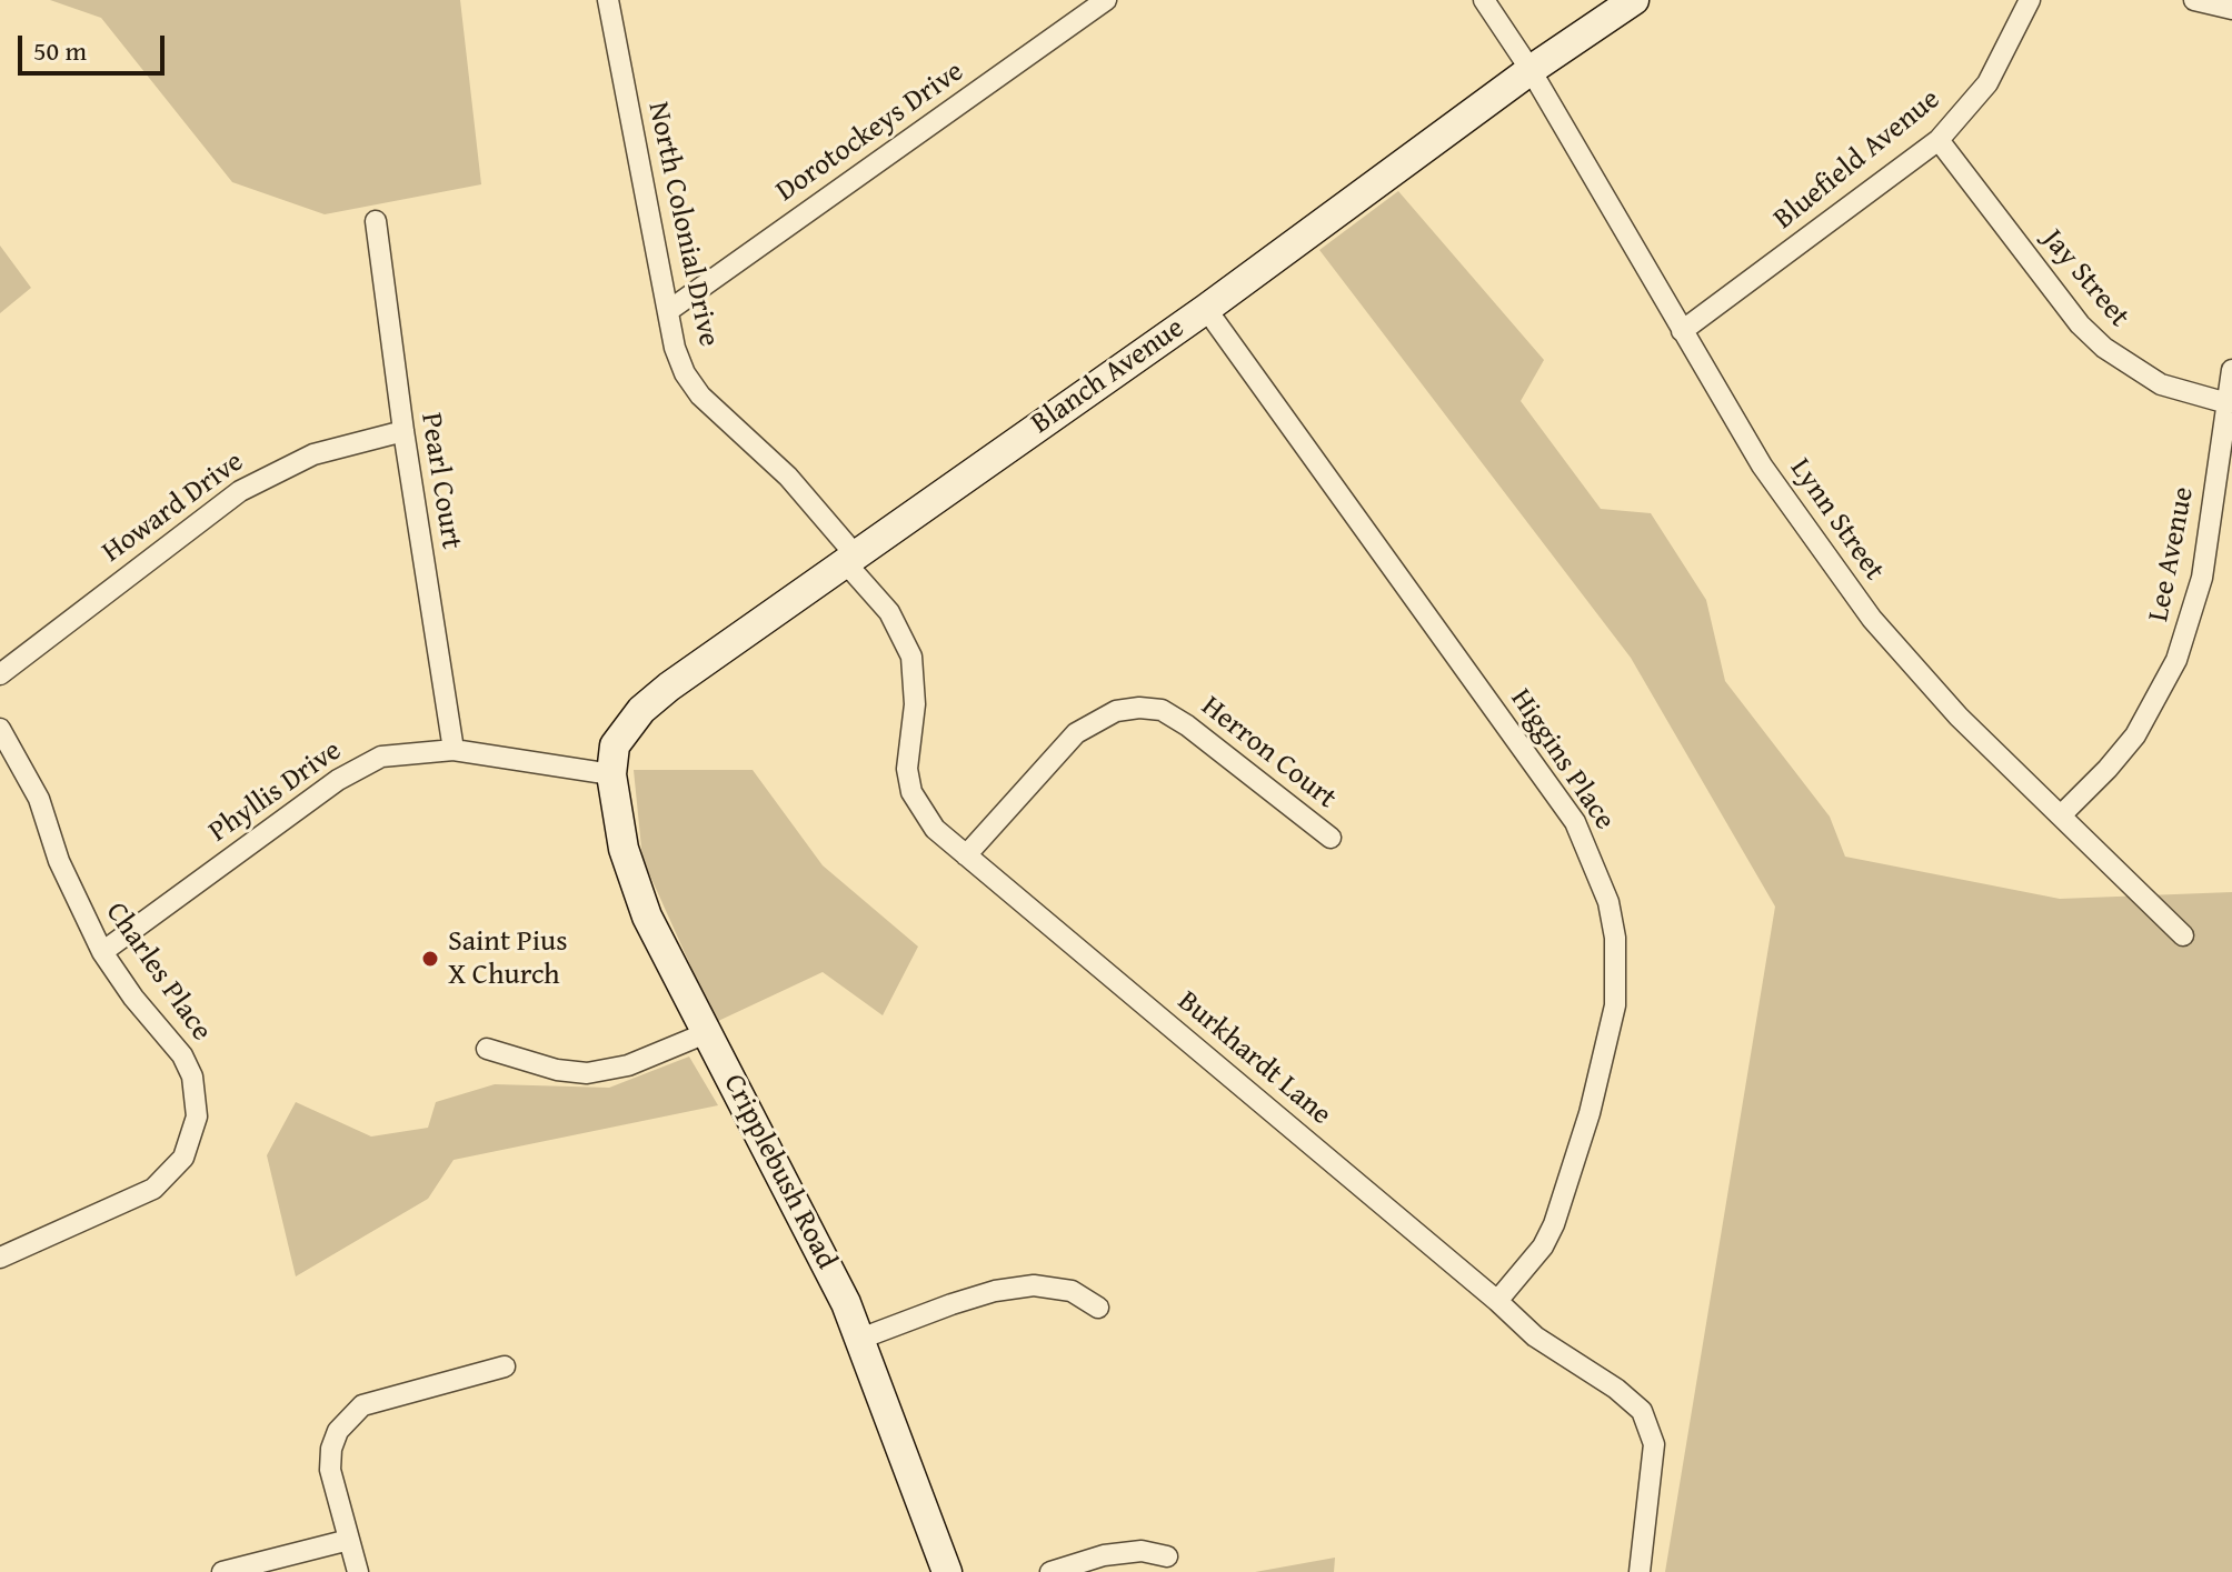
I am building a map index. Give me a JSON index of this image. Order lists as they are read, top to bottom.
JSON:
{
  "streets": {
    "main road": ["Blanch Avenue", "Cripplebush Road"],
    "street": [
      "Dorotockeys Drive",
      "Bluefield Avenue",
      "North Colonial Drive",
      "Jay Street",
      "Pearl Court",
      "Howard Drive",
      "Lynn Street",
      "Lee Avenue",
      "Herron Court",
      "Higgins Place",
      "Phyllis Drive",
      "Charles Place",
      "Burkhardt Lane"
    ]
  },
  "crossings": [
    ["Dorotockeys Drive", "North Colonial Drive"],
    ["Bluefield Avenue", "Jay Street"],
    ["Bluefield Avenue", "Lynn Street"],
    ["North Colonial Drive", "Blanch Avenue"],
    ["North Colonial Drive", "Burkhardt Lane"],
    ["Jay Street", "Lee Avenue"],
    ["Blanch Avenue", "Lynn Street"],
    ["Blanch Avenue", "Higgins Place"],
    ["Blanch Avenue", "Phyllis Drive"],
    ["Blanch Avenue", "Burkhardt Lane"],
    ["Blanch Avenue", "Cripplebush Road"],
    ["Pearl Court", "Howard Drive"],
    ["Pearl Court", "Phyllis Drive"],
    ["Lynn Street", "Lee Avenue"],
    ["Herron Court", "Burkhardt Lane"],
    ["Higgins Place", "Burkhardt Lane"],
    ["Phyllis Drive", "Charles Place"],
    ["Phyllis Drive", "Cripplebush Road"]
  ],
  "places": ["Saint Pius X Church"],
  "scale_bar": "50 m"
}
